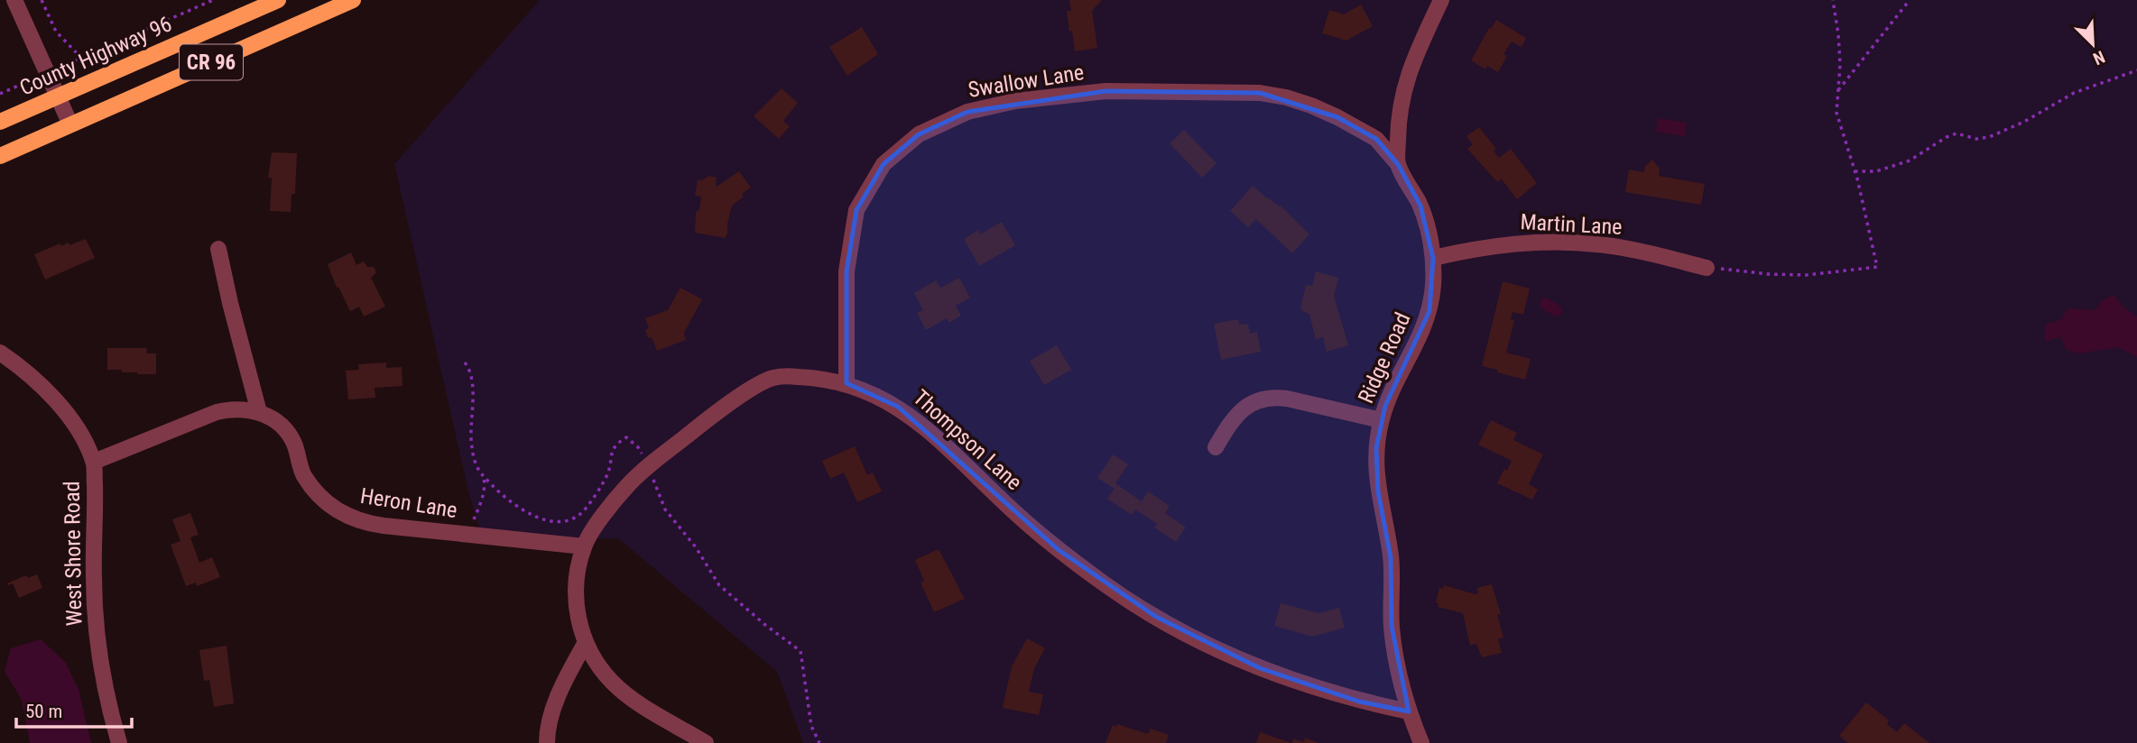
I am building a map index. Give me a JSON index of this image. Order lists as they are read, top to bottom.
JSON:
{
  "streets": {
    "main road": ["County Highway 96", "CR 96"],
    "street": [
      "Swallow Lane",
      "Martin Lane",
      "Ridge Road",
      "Thompson Lane",
      "Heron Lane",
      "West Shore Road"
    ]
  },
  "crossings": [
    ["Swallow Lane", "Ridge Road"],
    ["Swallow Lane", "Thompson Lane"],
    ["Martin Lane", "Ridge Road"],
    ["Ridge Road", "Thompson Lane"],
    ["Thompson Lane", "Heron Lane"],
    ["Heron Lane", "West Shore Road"]
  ],
  "scale_bar": "50 m",
  "north": "bottom right"
}
